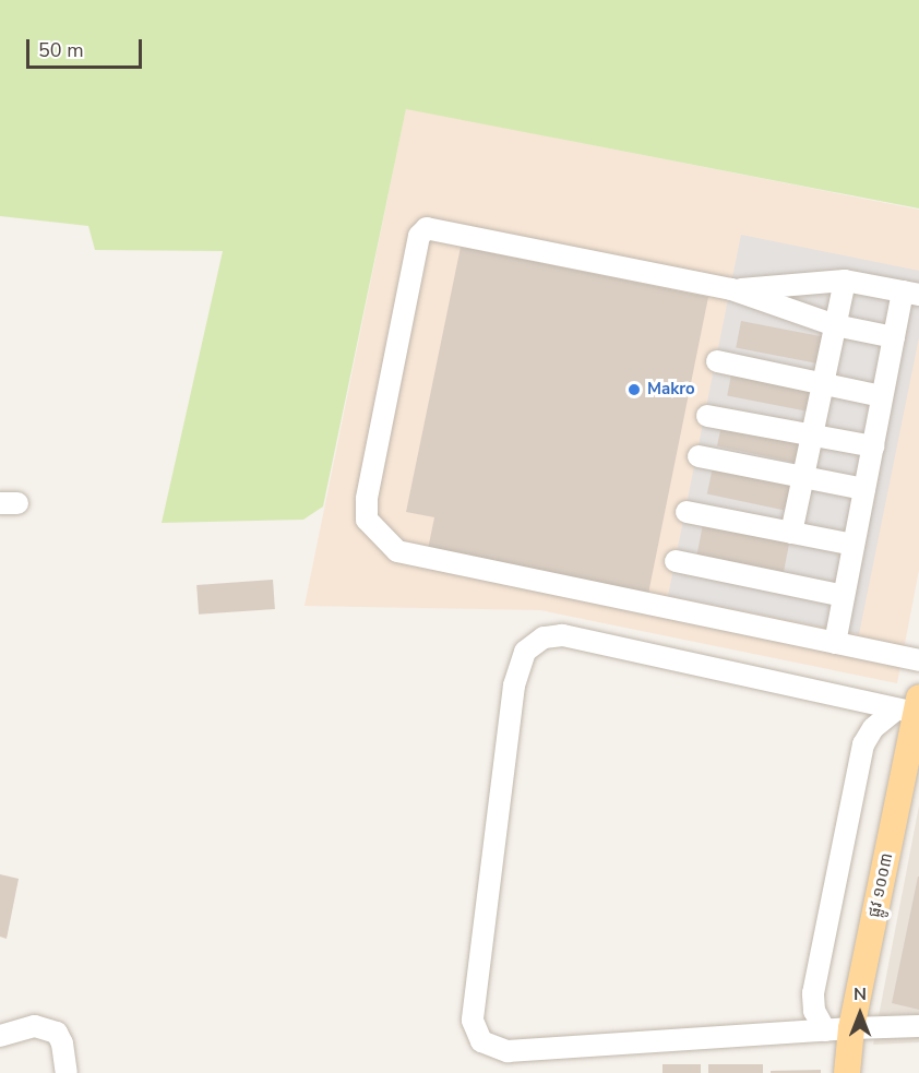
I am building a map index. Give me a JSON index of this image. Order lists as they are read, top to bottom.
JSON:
{
  "streets": {
    "main road": ["ផ្លូវ ១០០៣"]
  },
  "places": ["Makro"],
  "scale_bar": "50 m",
  "north": "top"
}
